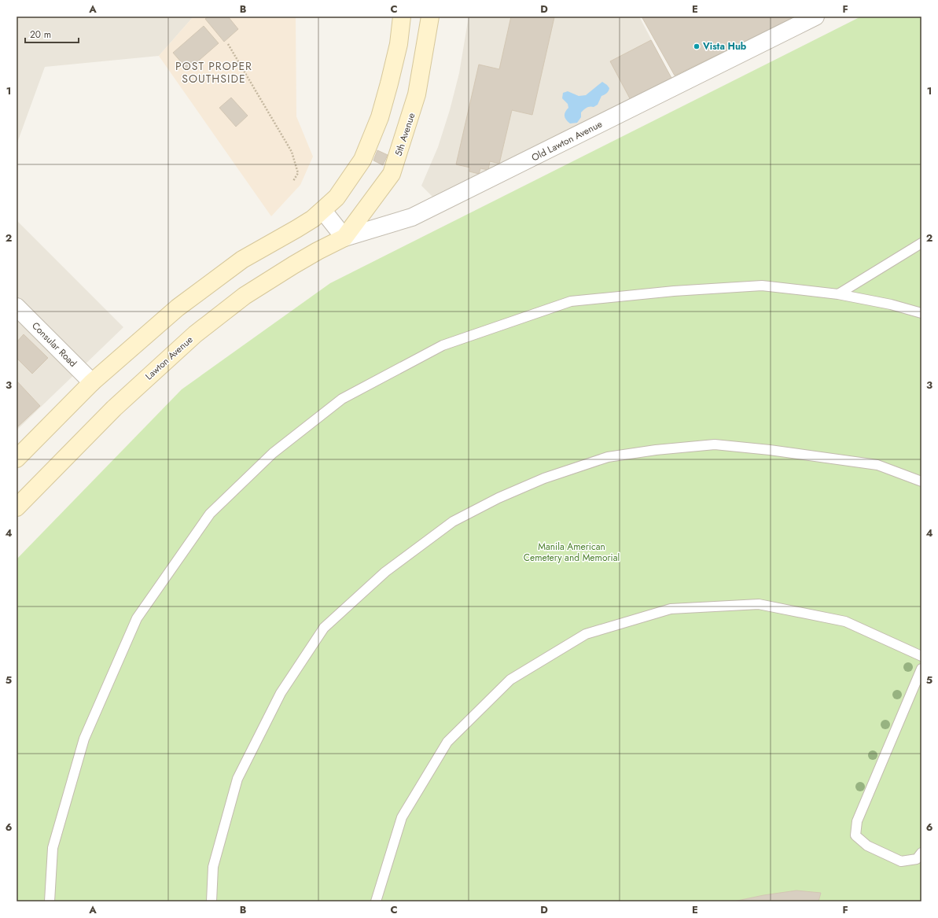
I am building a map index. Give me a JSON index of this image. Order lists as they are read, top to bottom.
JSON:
{
  "streets": {
    "main road": ["5th Avenue", "Lawton Avenue"],
    "street": ["Old Lawton Avenue", "Consular Road"]
  },
  "crossings": [
    ["5th Avenue", "Old Lawton Avenue"],
    ["5th Avenue", "Lawton Avenue"],
    ["Old Lawton Avenue", "Lawton Avenue"]
  ],
  "districts": ["POST PROPER SOUTHSIDE"],
  "parks": ["Manila American Cemetery and Memorial"],
  "places": ["Vista Hub"],
  "scale_bar": "20 m",
  "grid": {
    "columns": [
      "A",
      "B",
      "C",
      "D",
      "E",
      "F"
    ],
    "rows": [
      "1",
      "2",
      "3",
      "4",
      "5",
      "6"
    ]
  }
}
